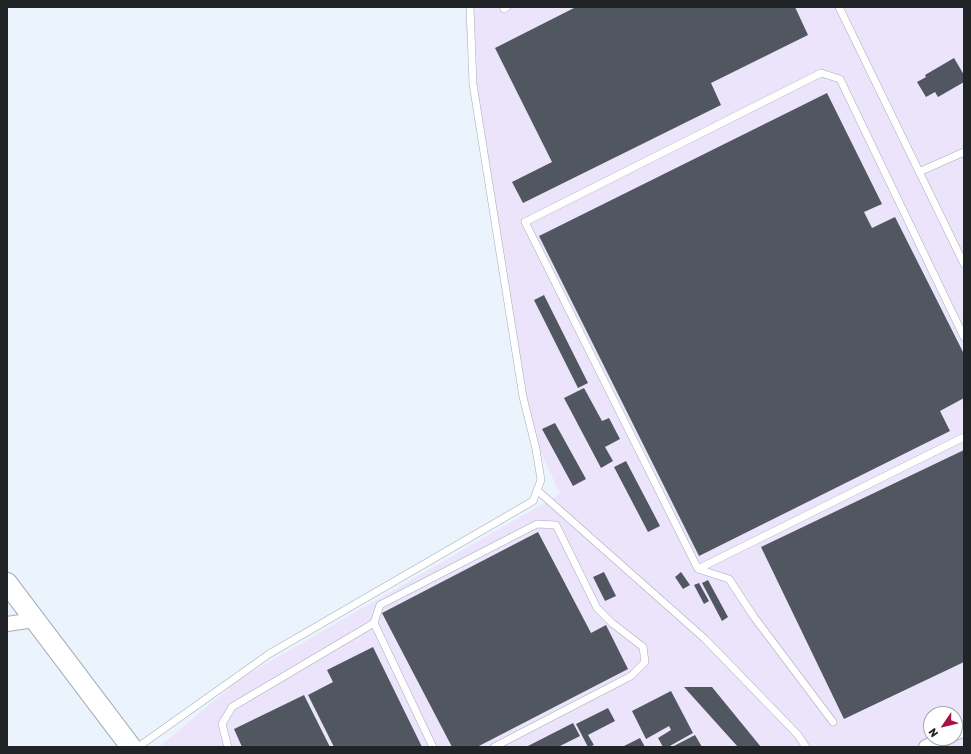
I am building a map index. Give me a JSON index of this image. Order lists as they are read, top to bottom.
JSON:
{
  "north": "bottom left"
}
